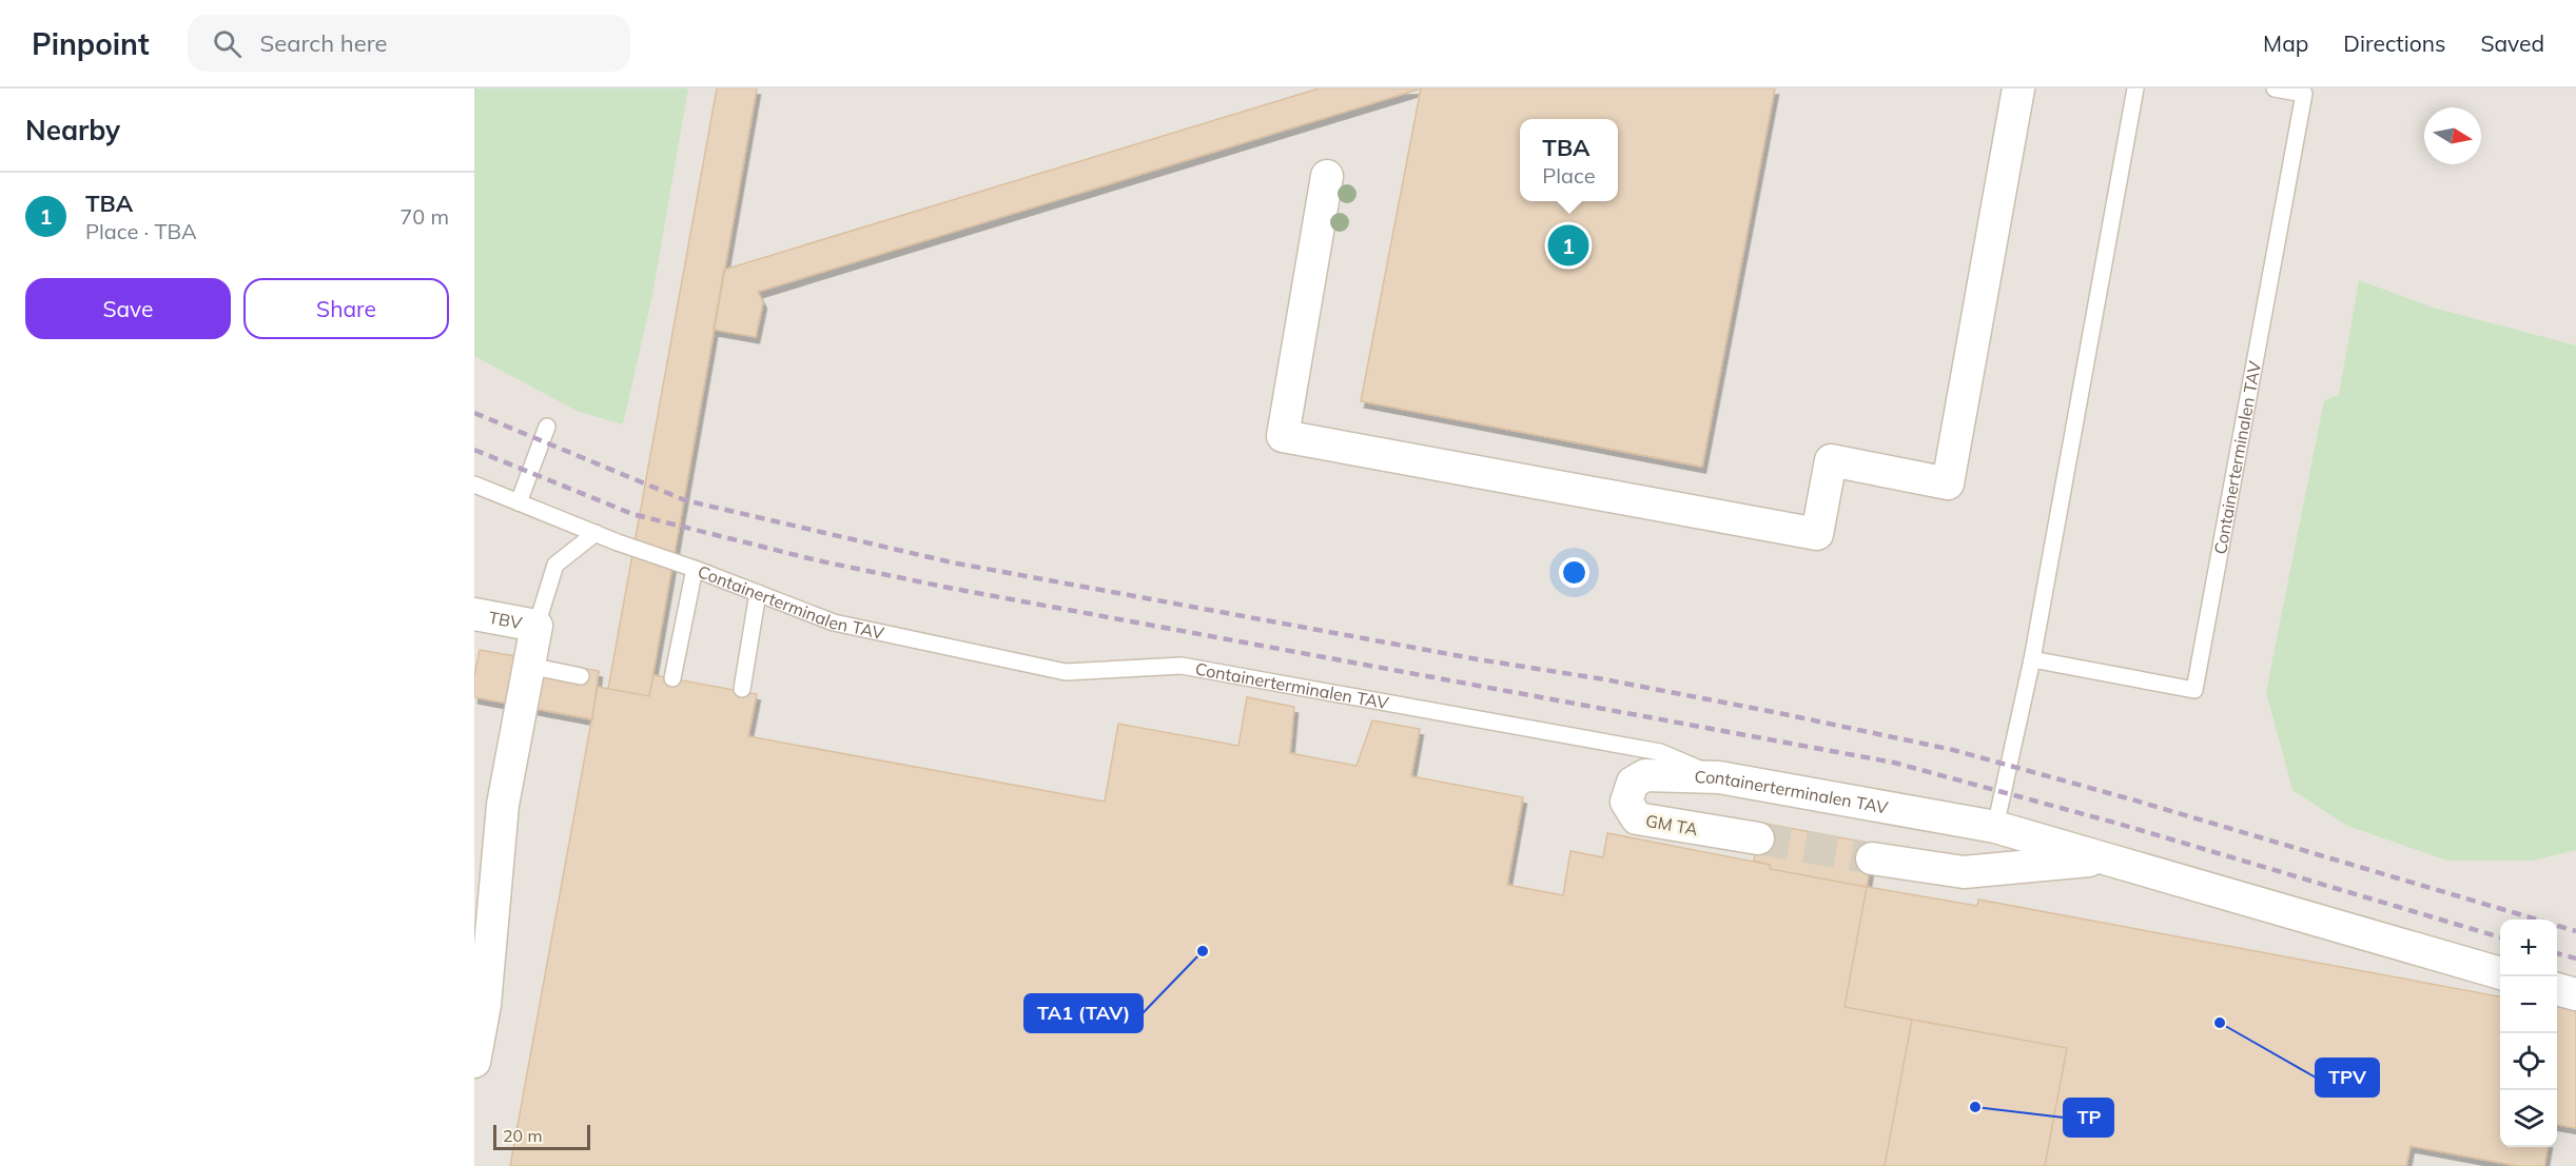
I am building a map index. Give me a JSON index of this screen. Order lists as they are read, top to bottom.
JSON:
{
  "streets": {
    "street": ["Containerterminalen TAV", "TBV", "GM TA"]
  },
  "crossings": [
    ["Containerterminalen TAV", "GM TA"]
  ],
  "places": ["TA1 (TAV)", "TPV", "TP"],
  "scale_bar": "20 m",
  "north": "right",
  "page": {
    "header": "Pinpoint",
    "search": "Search here",
    "nav": ["Map", "Directions", "Saved"],
    "heading": "Nearby",
    "popup": ["TBA", "Place"],
    "list": [
      {
        "mark": "1",
        "name": "TBA",
        "note": "Place · TBA",
        "value": "70 m"
      }
    ],
    "pins": "1",
    "buttons": ["Save", "Share"],
    "map_buttons": ["+", "−"],
    "scale": "20 m"
  }
}
